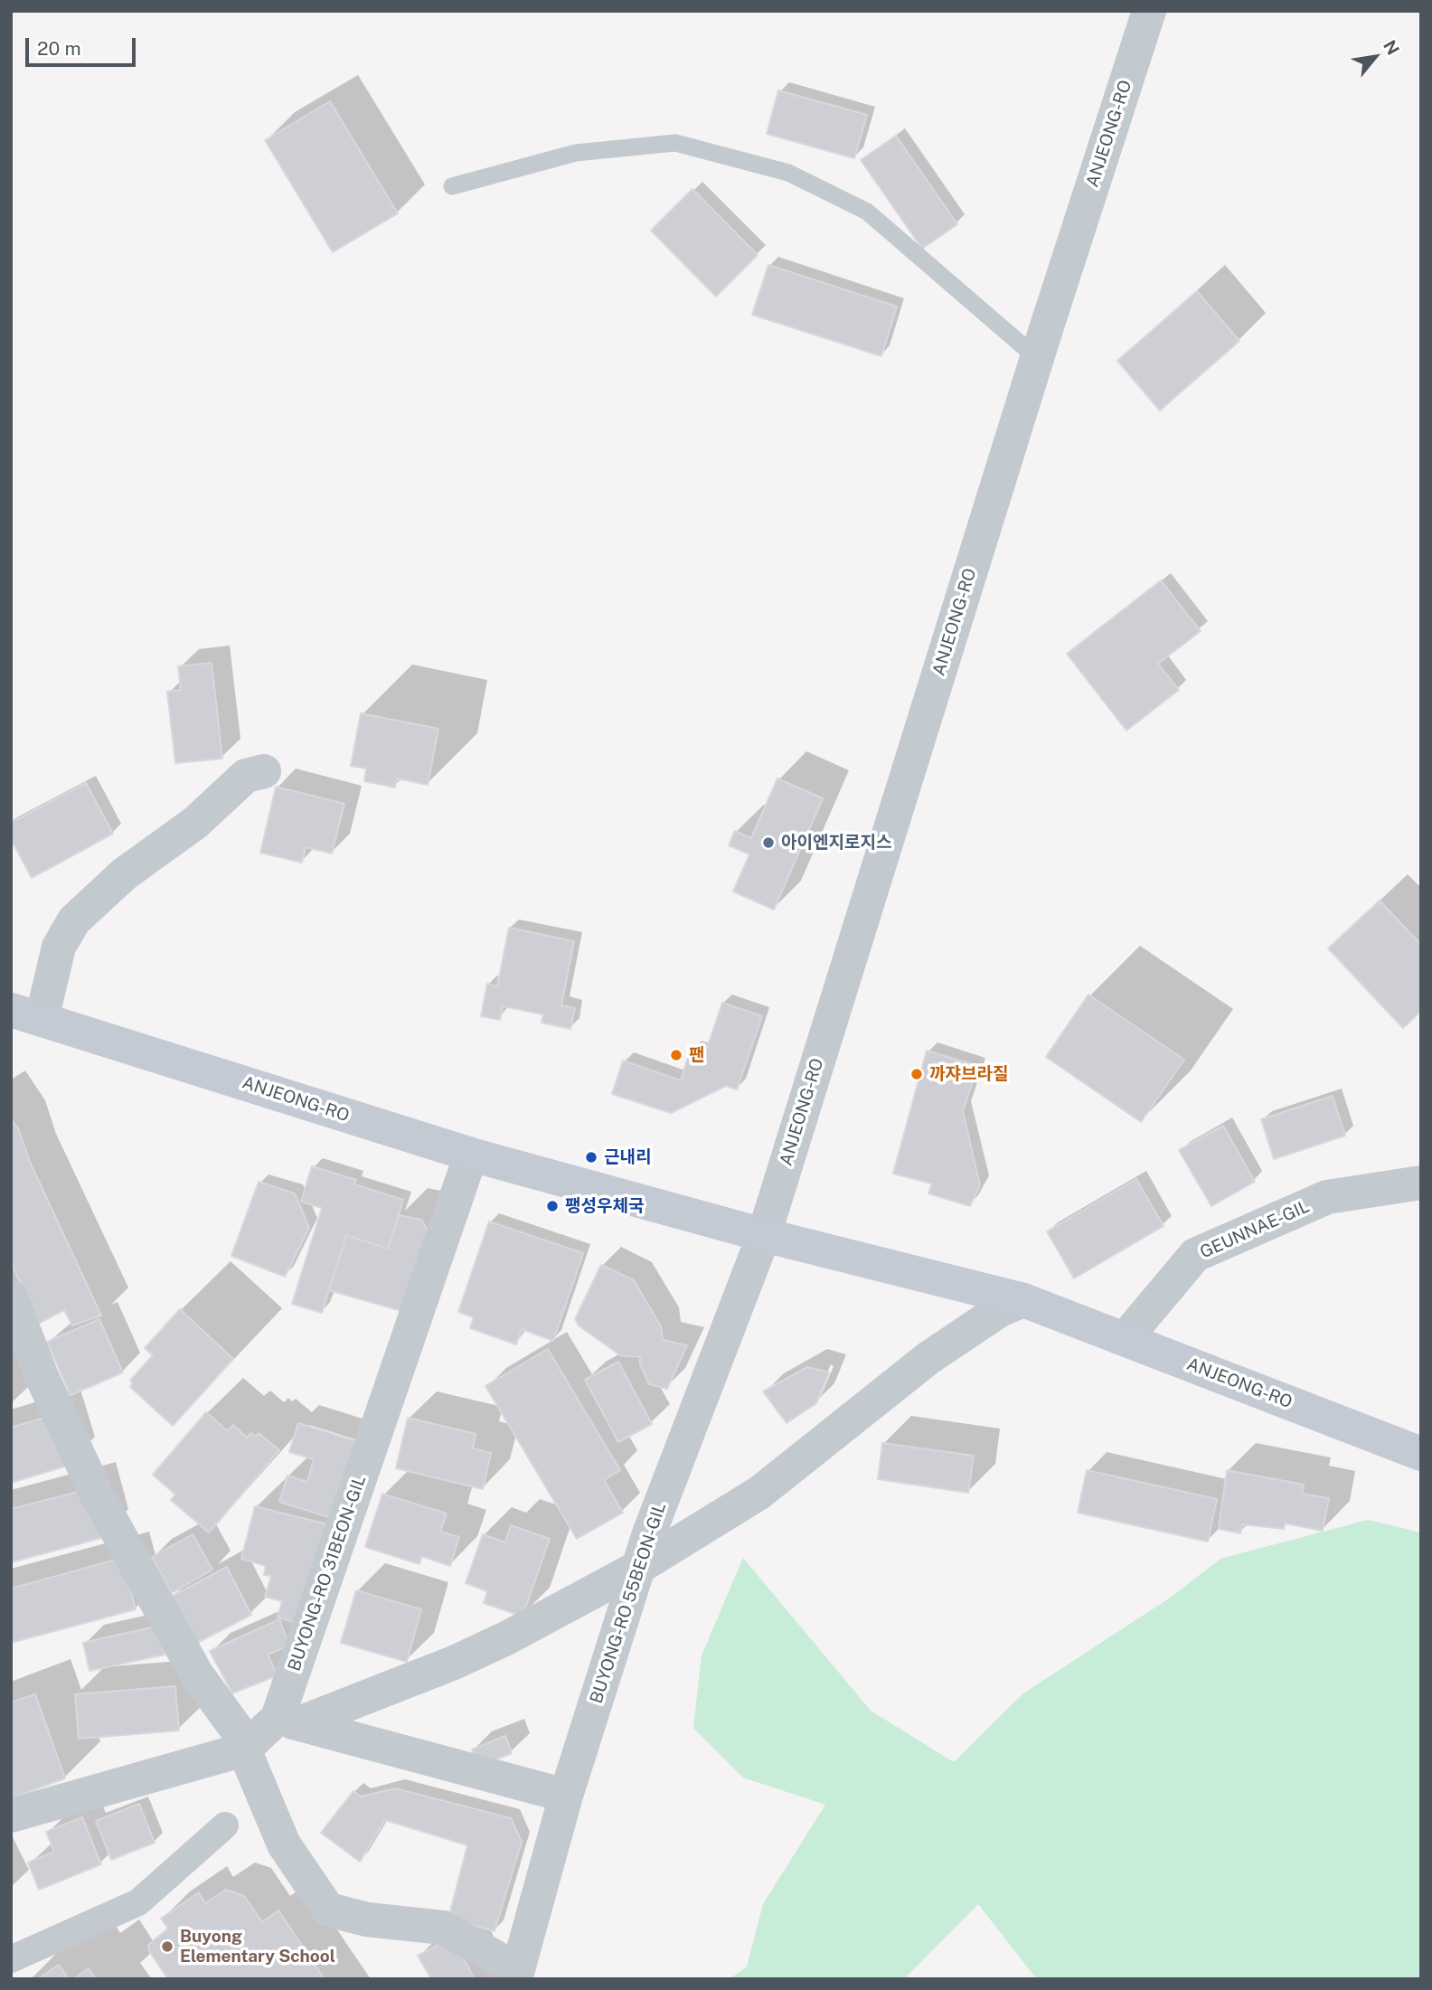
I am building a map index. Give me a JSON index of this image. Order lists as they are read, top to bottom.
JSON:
{
  "streets": {
    "main road": ["ANJEONG-RO"],
    "street": ["GEUNNAE-GIL", "BUYONG-RO 31BEON-GIL", "BUYONG-RO 55BEON-GIL"]
  },
  "crossings": [
    ["ANJEONG-RO", "GEUNNAE-GIL"],
    ["ANJEONG-RO", "BUYONG-RO 31BEON-GIL"],
    ["ANJEONG-RO", "BUYONG-RO 55BEON-GIL"]
  ],
  "places": [
    "아이엔지로지스",
    "팬",
    "까쟈브라질",
    "근내리",
    "팽성우체국",
    "Buyong Elementary School"
  ],
  "scale_bar": "20 m",
  "north": "top right"
}
